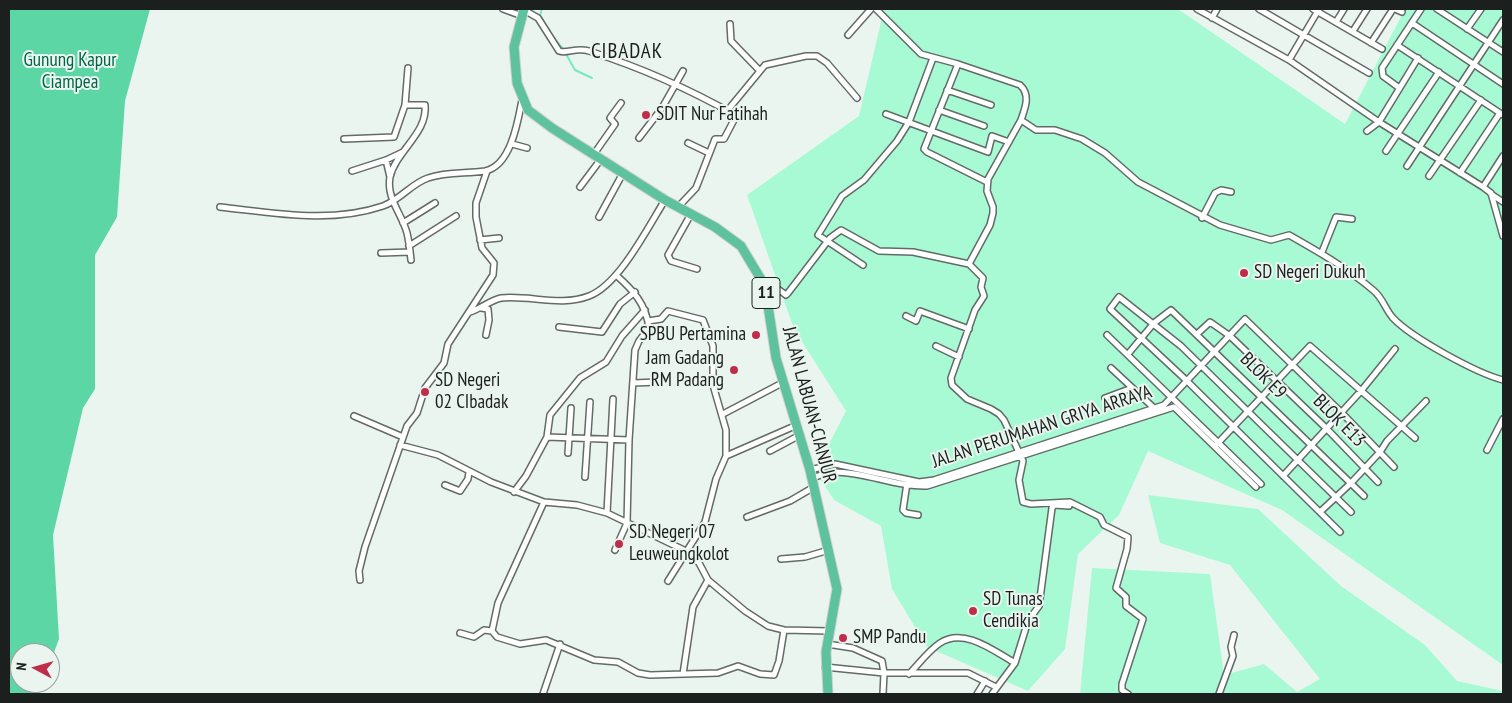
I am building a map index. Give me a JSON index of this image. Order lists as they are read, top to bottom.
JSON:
{
  "streets": {
    "highway": ["11", "JALAN LABUAN-CIANJUR"],
    "street": ["BLOK E9", "BLOK E13", "JALAN PERUMAHAN GRIYA ARRAYA"]
  },
  "crossings": [
    ["BLOK E9", "BLOK E13"],
    ["BLOK E9", "JALAN PERUMAHAN GRIYA ARRAYA"],
    ["JALAN LABUAN-CIANJUR", "JALAN PERUMAHAN GRIYA ARRAYA"],
    ["BLOK E13", "JALAN PERUMAHAN GRIYA ARRAYA"]
  ],
  "districts": ["CIBADAK"],
  "parks": ["Gunung Kapur Ciampea"],
  "places": [
    "SDIT Nur Fatihah",
    "SD Negeri Dukuh",
    "SPBU Pertamina",
    "Jam Gadang RM Padang",
    "SD Negeri 02 CIbadak",
    "SD Negeri 07 Leuweungkolot",
    "SD Tunas Cendikia",
    "SMP Pandu"
  ],
  "north": "left"
}
